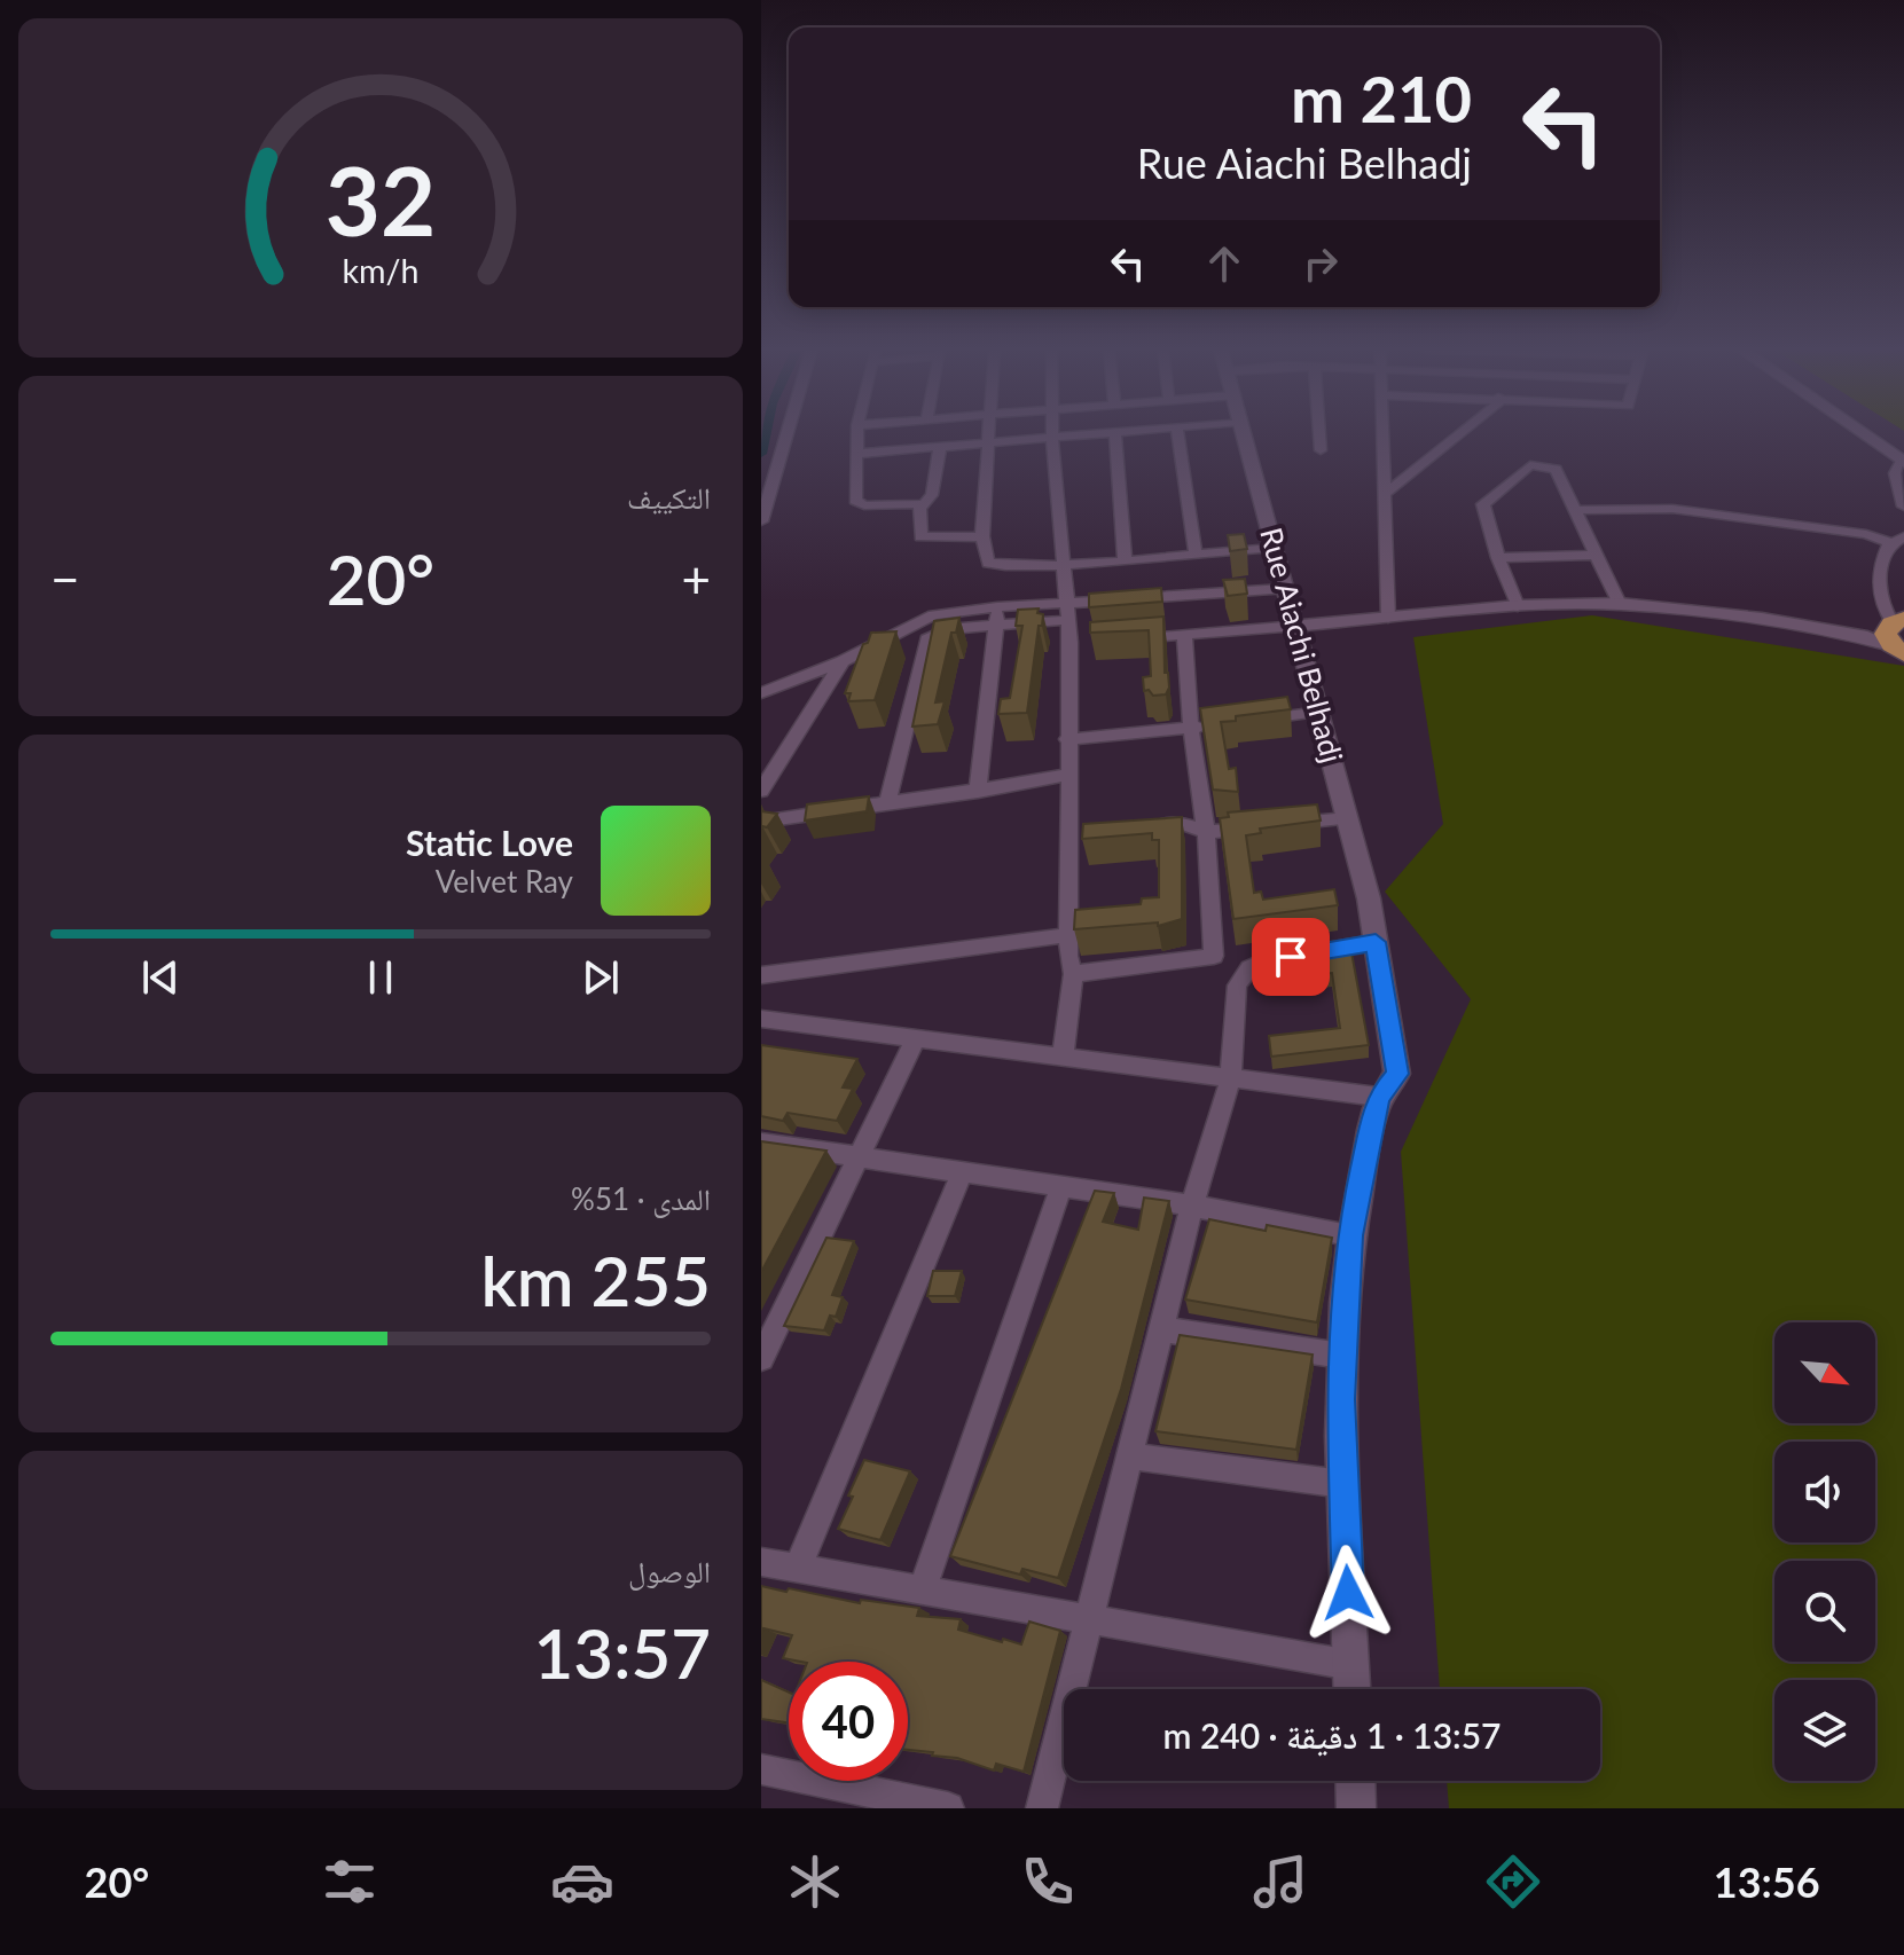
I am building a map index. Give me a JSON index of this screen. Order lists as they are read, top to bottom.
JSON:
{
  "streets": {
    "street": ["Rue Aiachi Belhadj"]
  },
  "north": "bottom right",
  "page": {
    "turn": ["210 m", "Rue Aiachi Belhadj"],
    "tile": [
      "التكييف",
      ["المدى · 51%", "255 km"],
      ["الوصول", "13:57"]
    ],
    "heat": ["−", "20°", "+"],
    "song": ["Static Love", "Velvet Ray"],
    "limit": "40",
    "trip": "13:57 · 1 دقيقة · 240 m",
    "tabs": ["13:56", "20°"],
    "gauge": ["32", "km/h"]
  }
}
